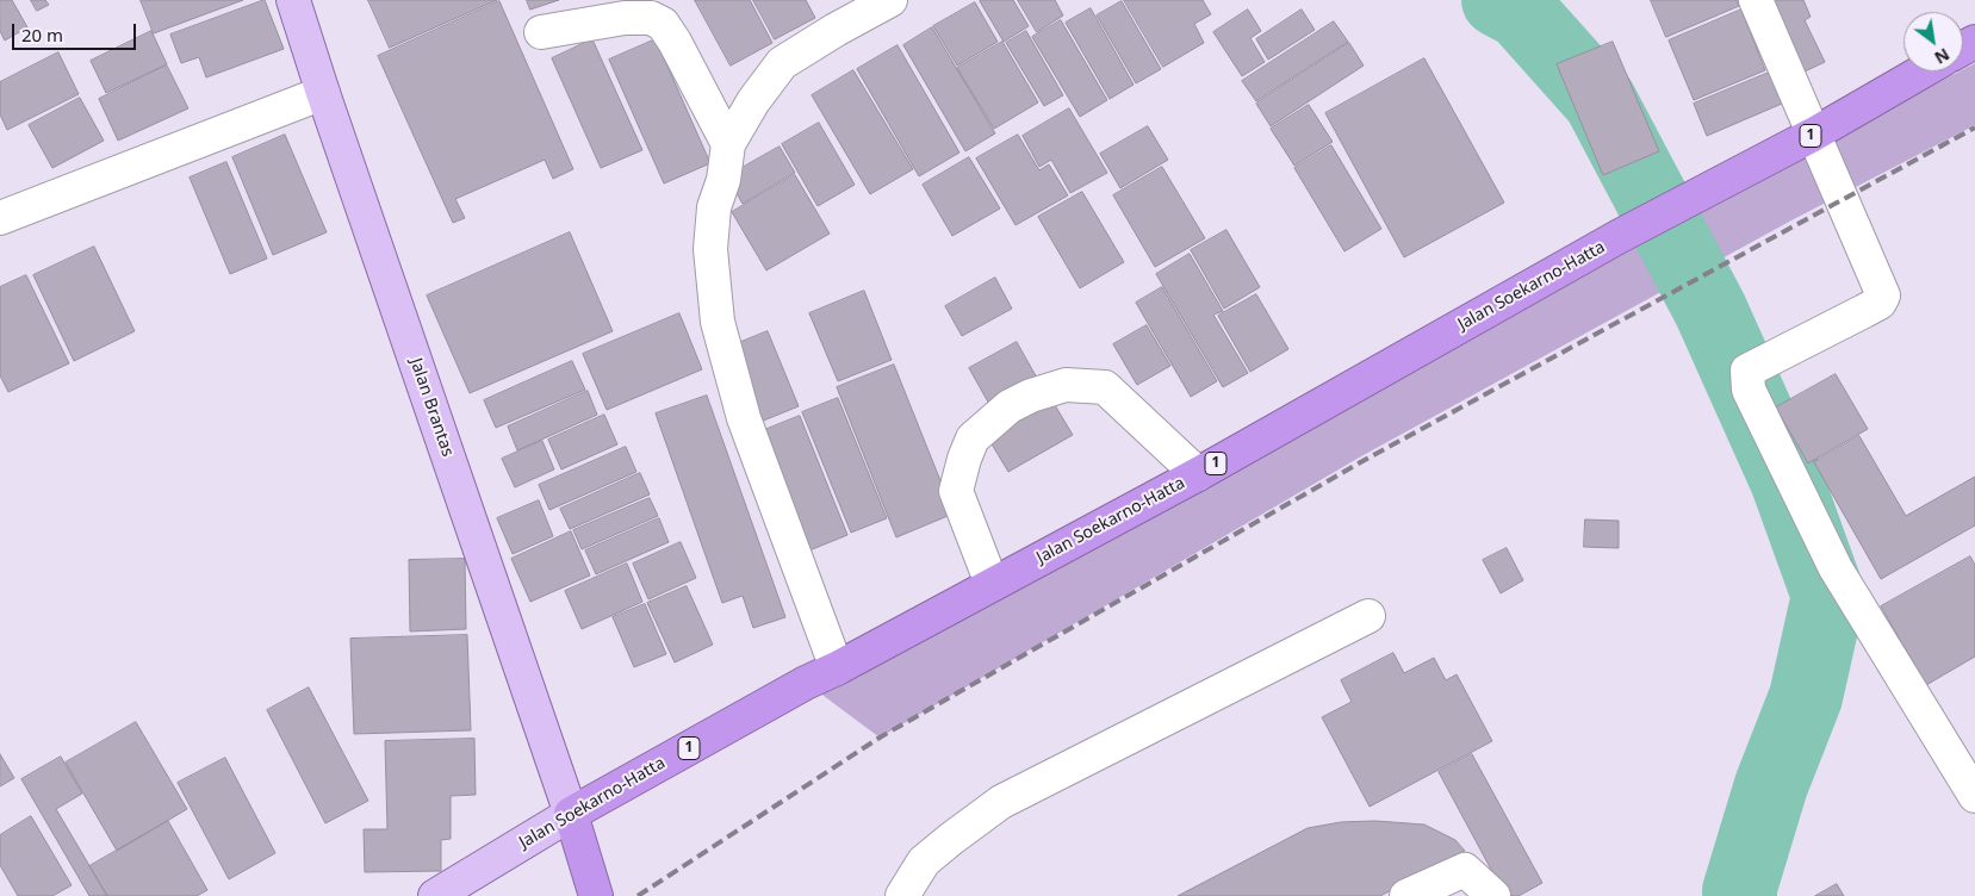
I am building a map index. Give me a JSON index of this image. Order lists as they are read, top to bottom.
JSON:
{
  "streets": {
    "highway": ["1", "Jalan Soekarno-Hatta"],
    "main road": ["Jalan Brantas"]
  },
  "crossings": [
    ["Jalan Soekarno-Hatta", "Jalan Brantas"]
  ],
  "scale_bar": "20 m",
  "north": "bottom right"
}
